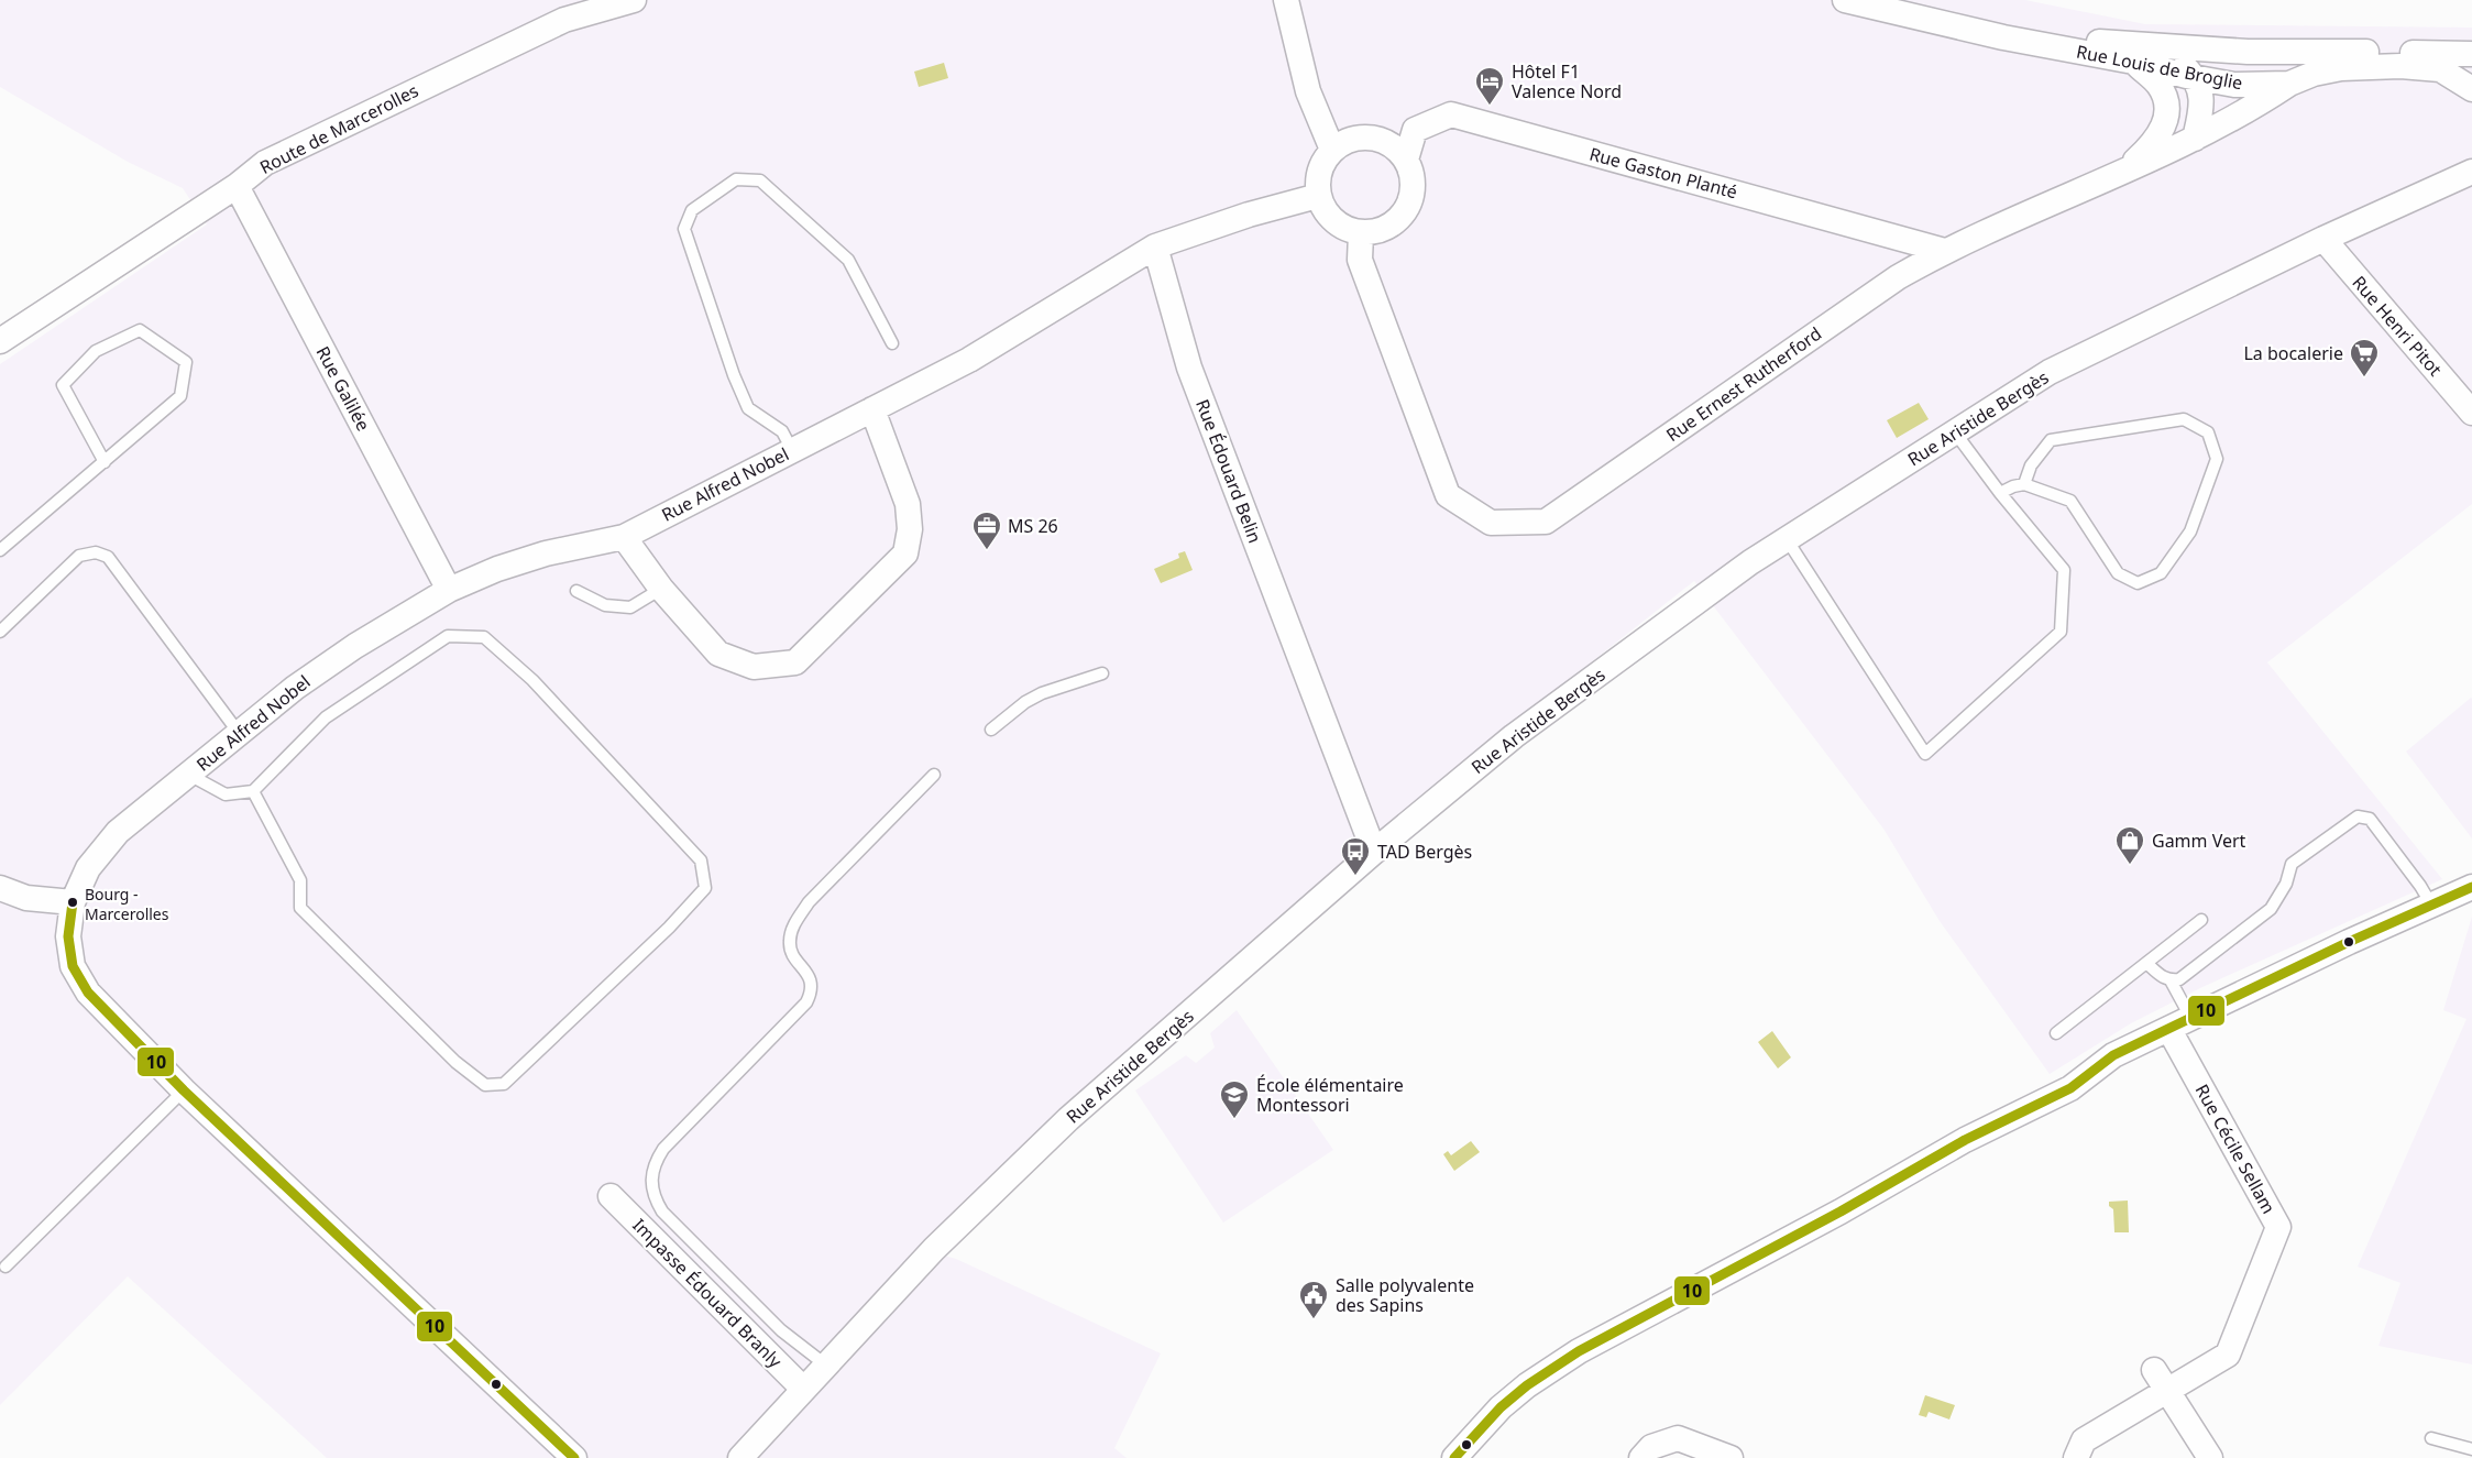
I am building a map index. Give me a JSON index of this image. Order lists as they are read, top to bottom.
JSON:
{
  "streets": {
    "street": [
      "Rue Louis de Broglie",
      "Route de Marcerolles",
      "Rue Gaston Planté",
      "Rue Henri Pitot",
      "Rue Ernest Rutherford",
      "Rue Galilée",
      "Rue Aristide Bergès",
      "Rue Édouard Belin",
      "Rue Alfred Nobel",
      "Rue Cécile Sellam",
      "Impasse Édouard Branly"
    ]
  },
  "crossings": [
    ["Rue Louis de Broglie", "Rue Ernest Rutherford"],
    ["Route de Marcerolles", "Rue Galilée"],
    ["Rue Gaston Planté", "Rue Ernest Rutherford"],
    ["Rue Henri Pitot", "Rue Aristide Bergès"],
    ["Rue Galilée", "Rue Alfred Nobel"],
    ["Rue Aristide Bergès", "Rue Édouard Belin"],
    ["Rue Aristide Bergès", "Impasse Édouard Branly"],
    ["Rue Édouard Belin", "Rue Alfred Nobel"]
  ],
  "places": {
    "hotel": ["Hôtel F1 Valence Nord"],
    "supermarket": ["La bocalerie"],
    "office": ["MS 26"],
    "shop": ["Gamm Vert"],
    "bus stop": ["TAD Bergès"],
    "other": ["Bourg - Marcerolles"],
    "school or university": ["École élémentaire Montessori"],
    "public building": ["Salle polyvalente des Sapins"]
  },
  "lines": ["transit line 10"]
}
